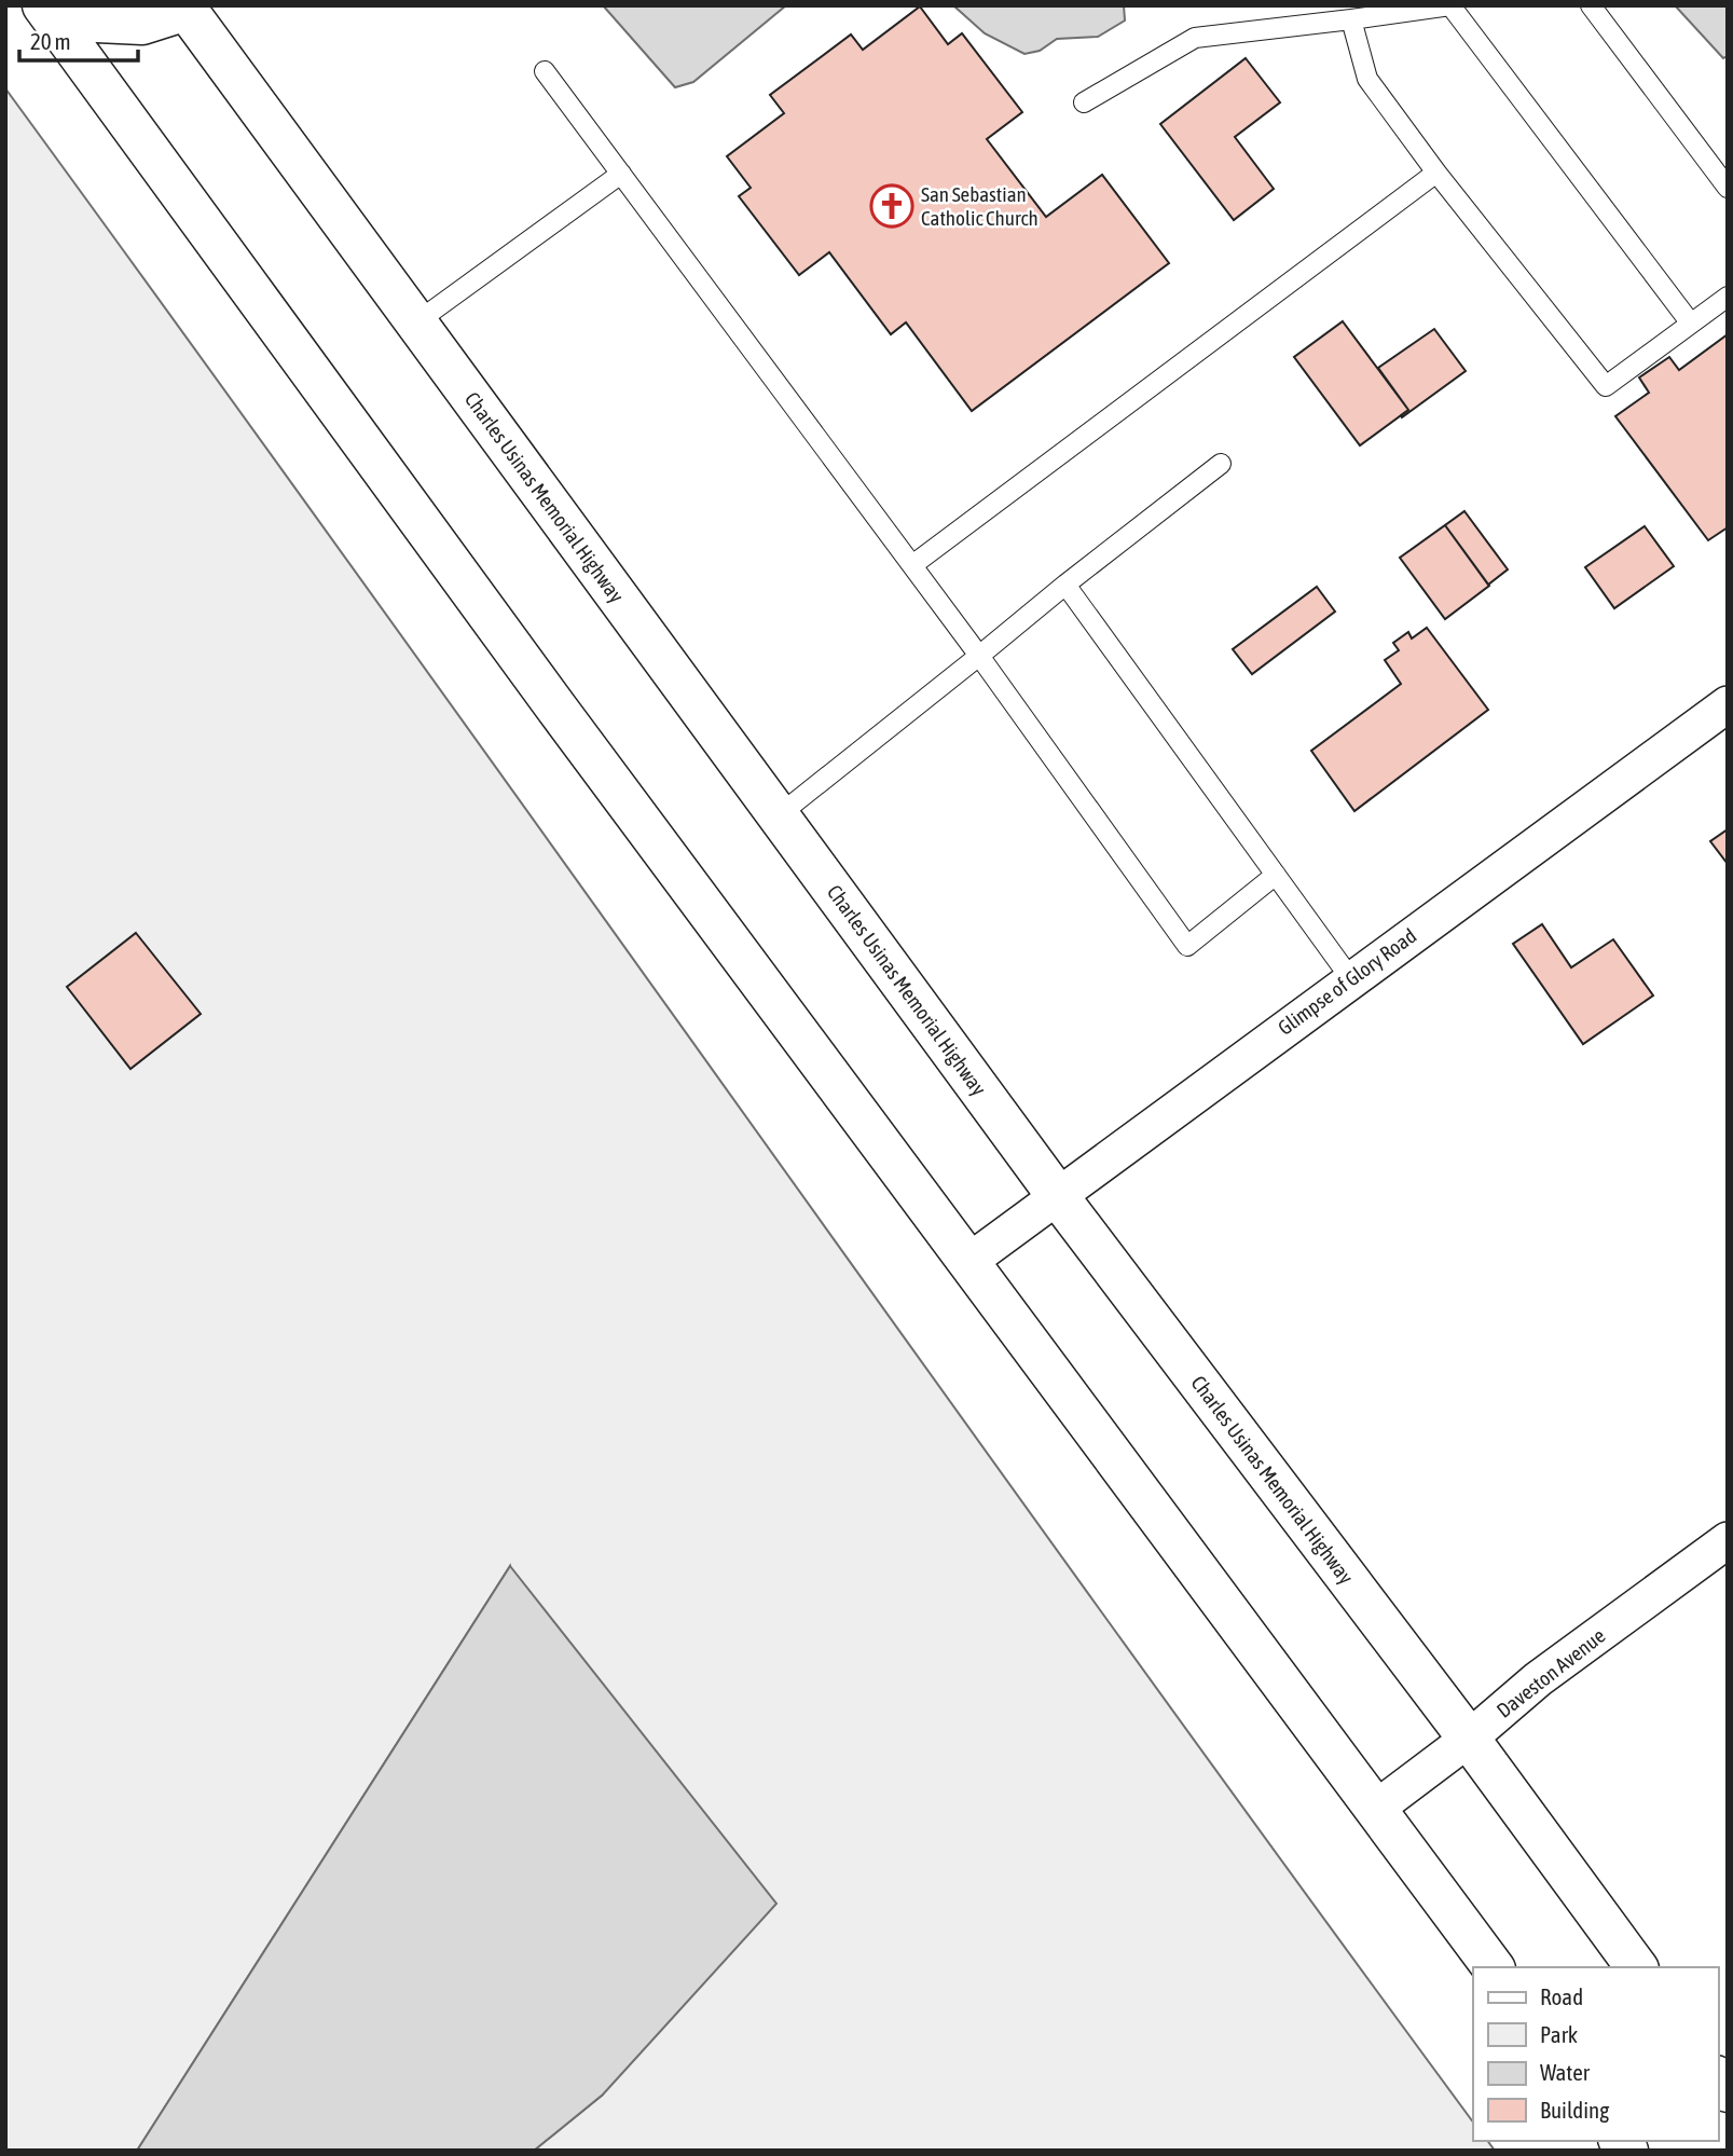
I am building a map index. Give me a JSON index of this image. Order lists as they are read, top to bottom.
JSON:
{
  "streets": {
    "highway": ["Charles Usinas Memorial Highway"],
    "street": ["Glimpse of Glory Road", "Daveston Avenue"]
  },
  "crossings": [
    ["Charles Usinas Memorial Highway", "Glimpse of Glory Road"],
    ["Charles Usinas Memorial Highway", "Daveston Avenue"]
  ],
  "places": {
    "church": ["San Sebastian Catholic Church"]
  },
  "legend": [
    "Road",
    "Park",
    "Water",
    "Building"
  ],
  "scale_bar": "20 m"
}
